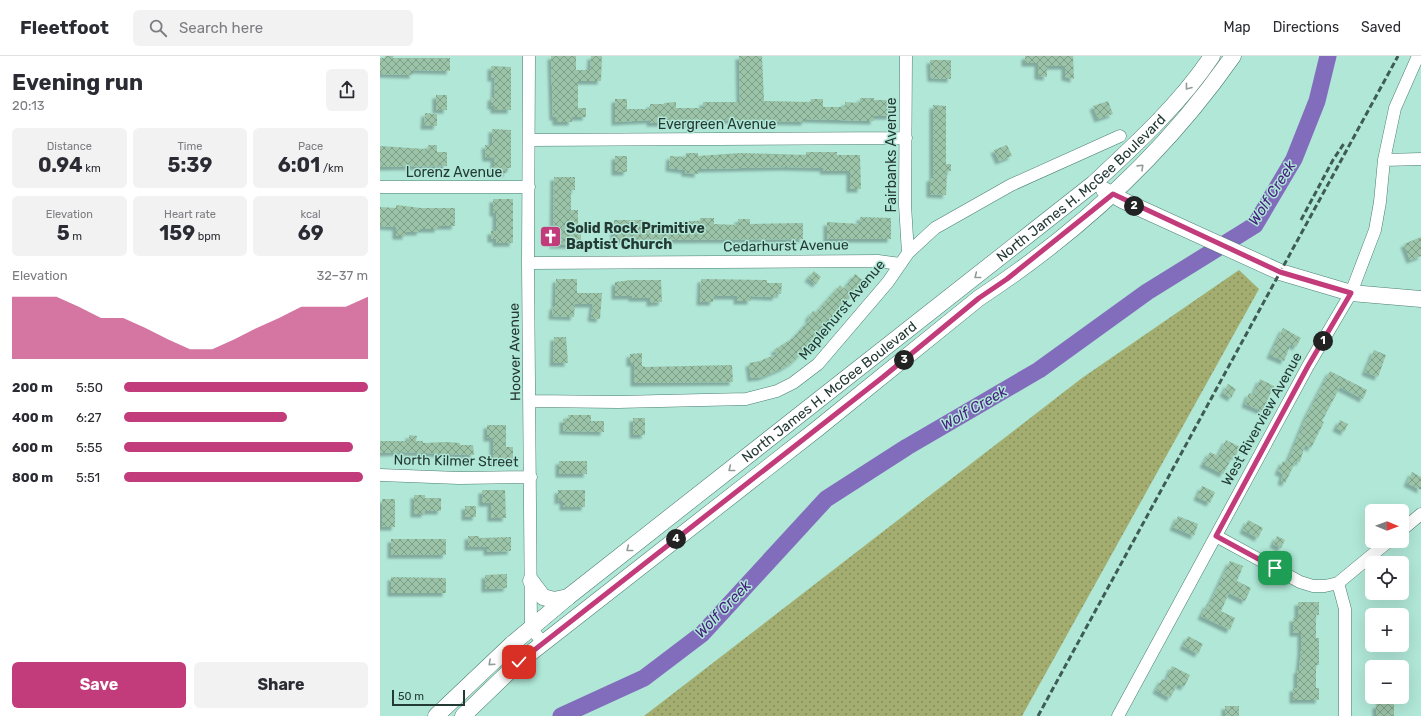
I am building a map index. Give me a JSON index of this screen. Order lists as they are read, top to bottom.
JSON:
{
  "streets": {
    "main road": ["North James H. McGee Boulevard"],
    "street": [
      "Evergreen Avenue",
      "Fairbanks Avenue",
      "Lorenz Avenue",
      "Cedarhurst Avenue",
      "Maplehurst Avenue",
      "Hoover Avenue",
      "West Riverview Avenue",
      "North Kilmer Street"
    ]
  },
  "crossings": [
    ["Evergreen Avenue", "Fairbanks Avenue"],
    ["Evergreen Avenue", "Hoover Avenue"],
    ["Fairbanks Avenue", "Maplehurst Avenue"],
    ["Lorenz Avenue", "Hoover Avenue"],
    ["North James H. McGee Boulevard", "Hoover Avenue"],
    ["Cedarhurst Avenue", "Maplehurst Avenue"],
    ["Cedarhurst Avenue", "Hoover Avenue"],
    ["Maplehurst Avenue", "Hoover Avenue"],
    ["Hoover Avenue", "North Kilmer Street"]
  ],
  "water": ["Wolf Creek"],
  "places": {
    "church": ["Solid Rock Primitive Baptist Church"]
  },
  "scale_bar": "50 m",
  "north": "right",
  "page": {
    "header": "Fleetfoot",
    "search": "Search here",
    "nav": ["Map", "Directions", "Saved"],
    "heading": ["Evening run", "20:13"],
    "stats": [
      ["Distance", "0.94 km"],
      ["Time", "5:39"],
      ["Pace", "6:01 /km"],
      ["Elevation", "5 m"],
      ["Heart rate", "159 bpm"],
      ["kcal", "69"]
    ],
    "pins": [
      "2",
      "1",
      "3",
      "4"
    ],
    "chart": ["Elevation", "32–37 m"],
    "list": [
      {
        "name": "200 m",
        "note": "5:50"
      },
      {
        "name": "400 m",
        "note": "6:27"
      },
      {
        "name": "600 m",
        "note": "5:55"
      },
      {
        "name": "800 m",
        "note": "5:51"
      }
    ],
    "map_buttons": ["+", "−"],
    "buttons": ["Save", "Share"],
    "scale": "50 m"
  }
}
